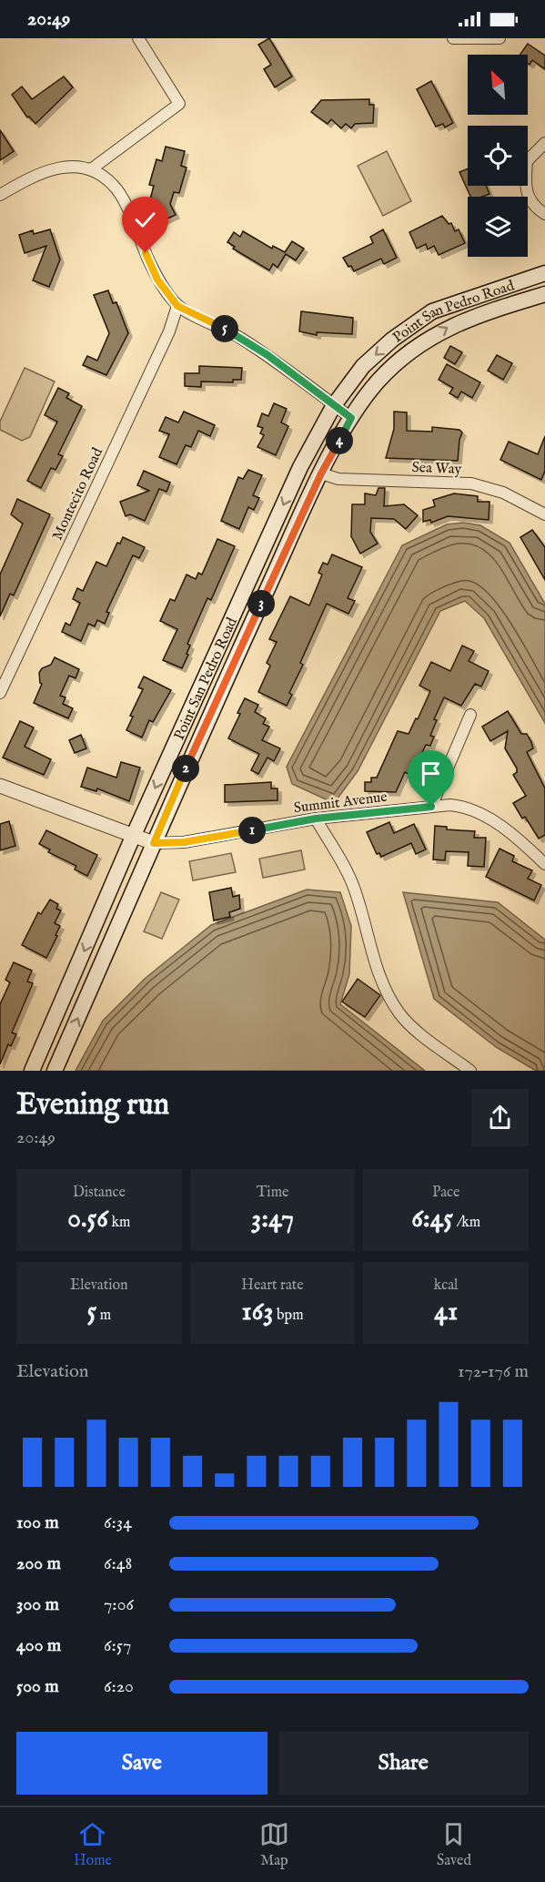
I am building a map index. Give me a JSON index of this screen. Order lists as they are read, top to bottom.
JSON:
{
  "streets": {
    "main road": ["Point San Pedro Road"],
    "street": ["Sea Way", "Montecito Road", "Summit Avenue"]
  },
  "crossings": [
    ["Point San Pedro Road", "Sea Way"],
    ["Point San Pedro Road", "Summit Avenue"]
  ],
  "north": "top left",
  "page": {
    "status": "20:49",
    "pins": [
      "5",
      "4",
      "3",
      "2",
      "1"
    ],
    "heading": ["Evening run", "20:49"],
    "stats": [
      ["Distance", "0.56 km"],
      ["Time", "3:47"],
      ["Pace", "6:45 /km"],
      ["Elevation", "5 m"],
      ["Heart rate", "163 bpm"],
      ["kcal", "41"]
    ],
    "chart": ["Elevation", "172–176 m"],
    "list": [
      {
        "name": "100 m",
        "note": "6:34"
      },
      {
        "name": "200 m",
        "note": "6:48"
      },
      {
        "name": "300 m",
        "note": "7:06"
      },
      {
        "name": "400 m",
        "note": "6:57"
      },
      {
        "name": "500 m",
        "note": "6:20"
      }
    ],
    "buttons": ["Save", "Share"],
    "tabs": ["Home", "Map", "Saved"]
  }
}
